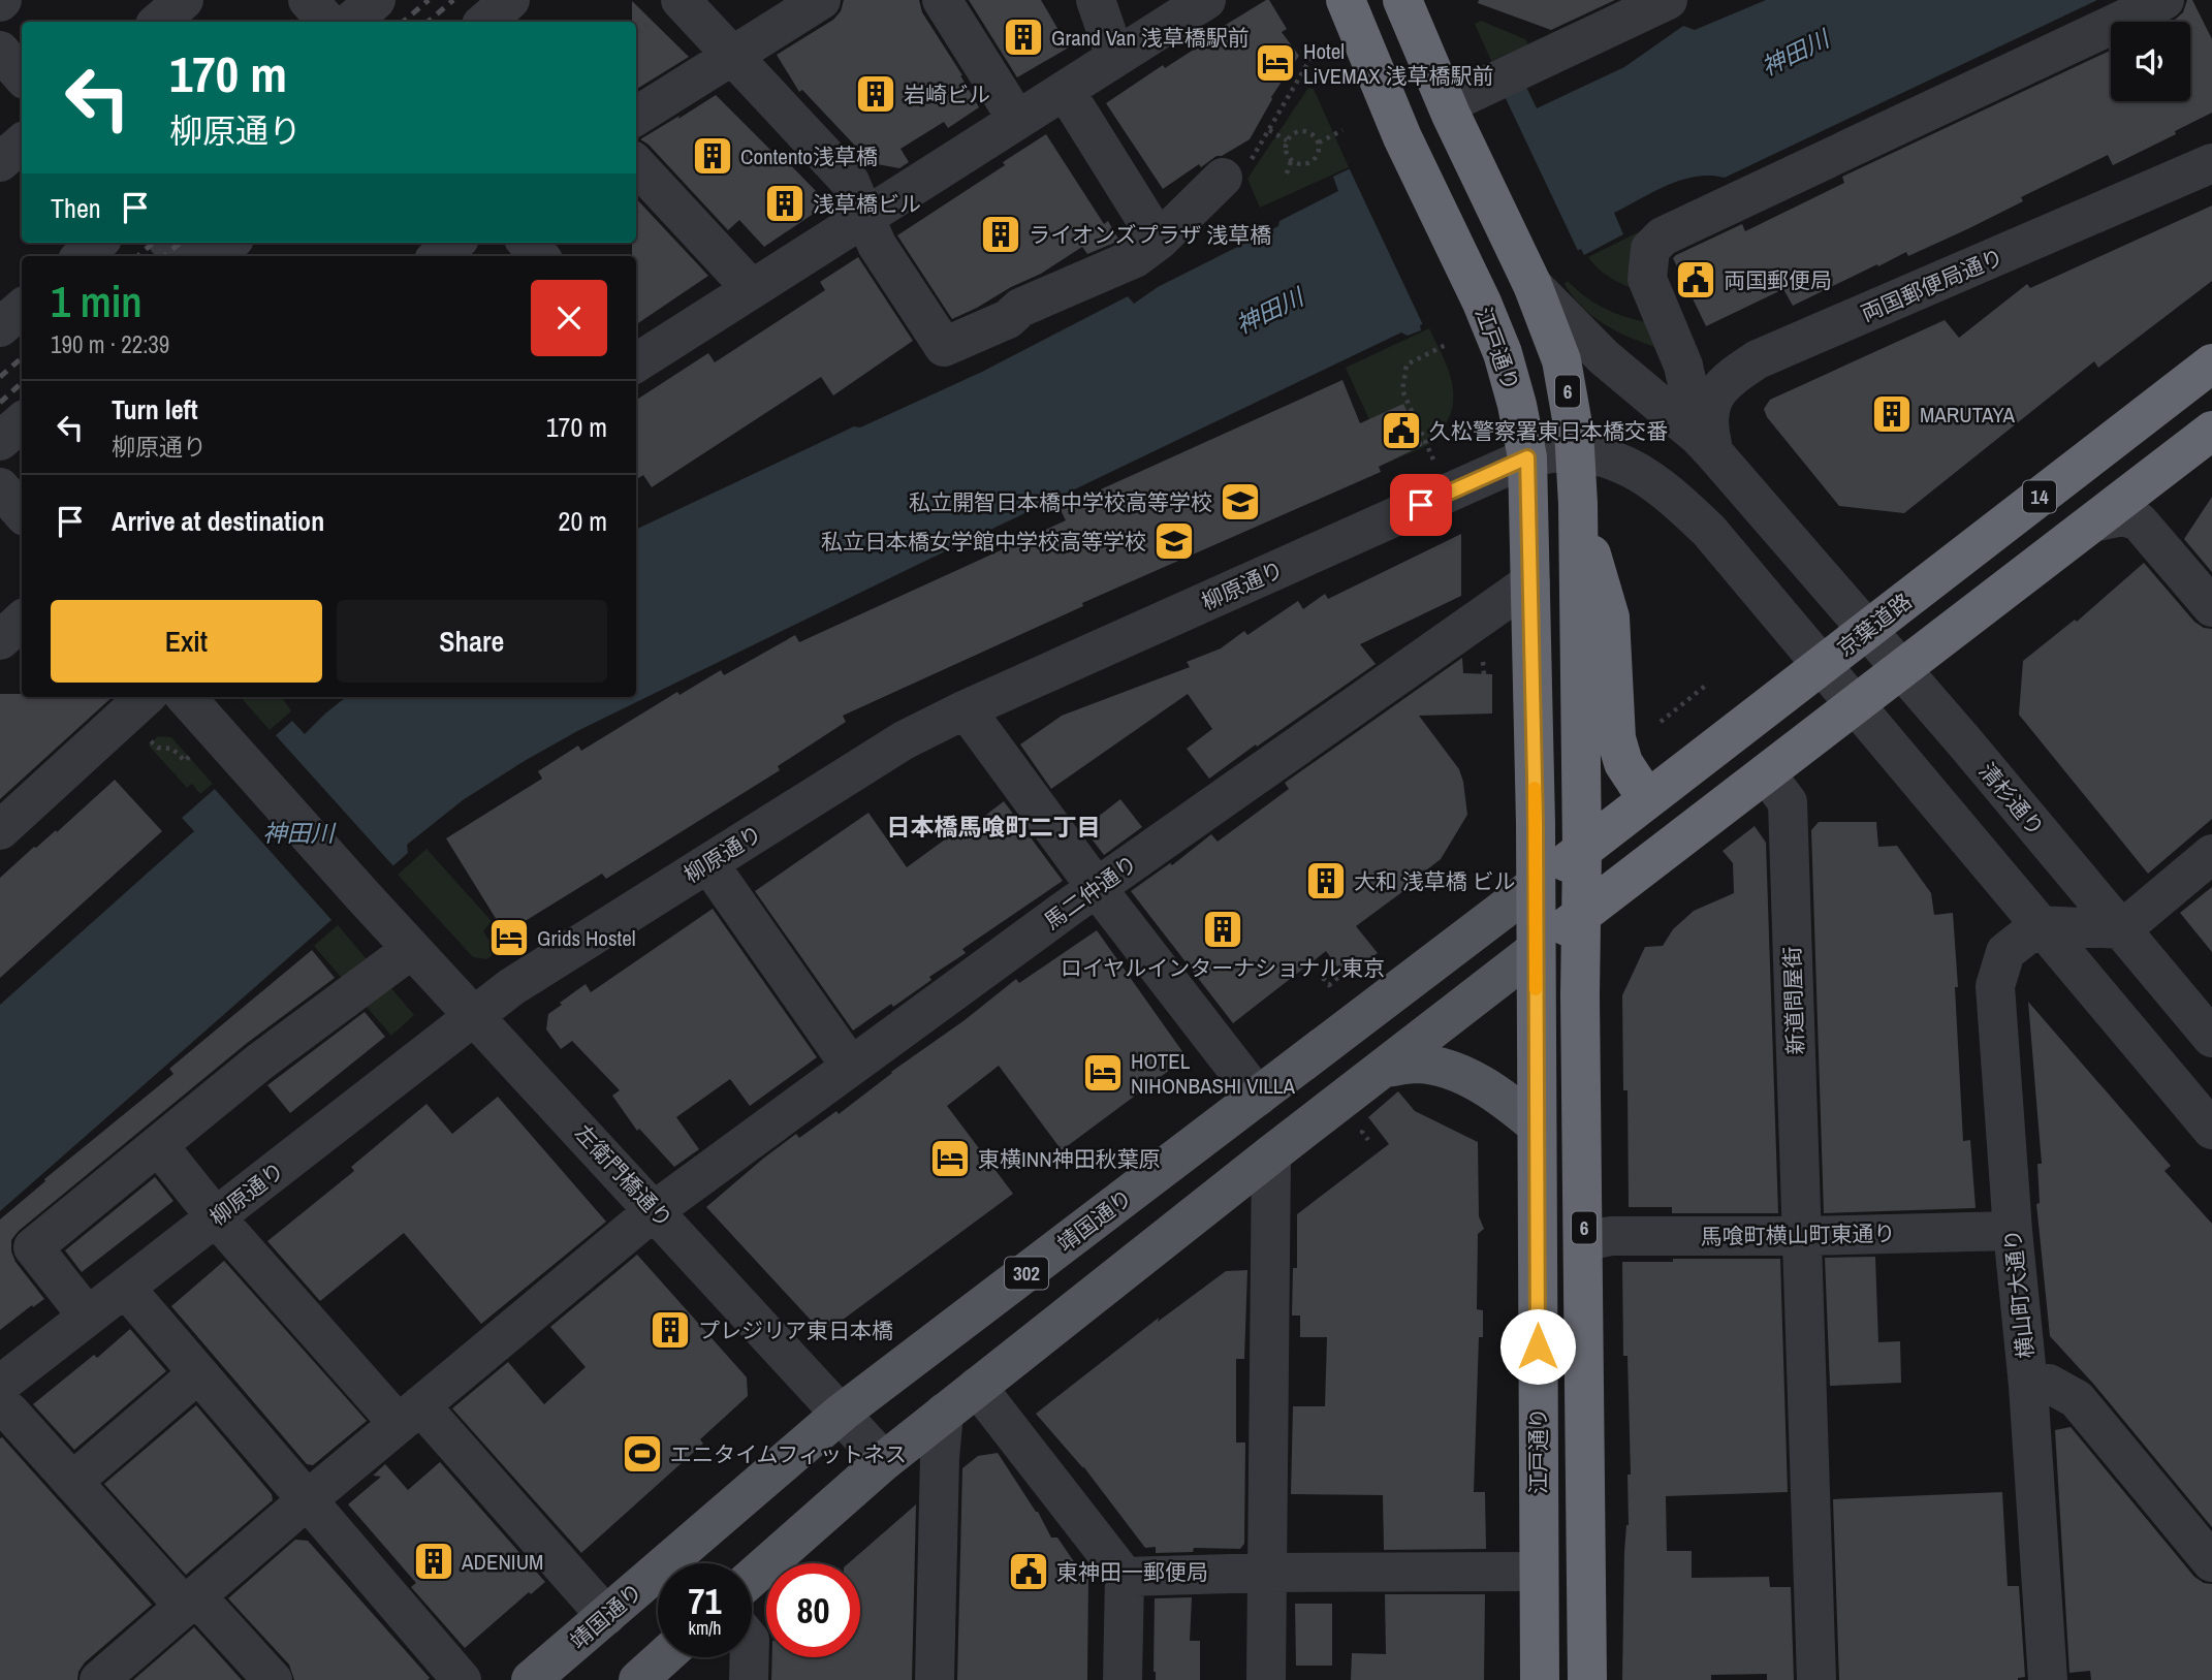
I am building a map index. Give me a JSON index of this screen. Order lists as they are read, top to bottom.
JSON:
{
  "streets": {
    "highway": [
      "江戸通り",
      "6",
      "14",
      "京葉道路"
    ],
    "main road": ["靖国通り", "302"],
    "street": [
      "両国郵便局通り",
      "柳原通り",
      "清杉通り",
      "馬二仲通り",
      "新道問屋街",
      "左衛門橋通り",
      "馬喰町横山町東通り",
      "横山町大通り"
    ]
  },
  "crossings": [
    ["両国郵便局通り", "清杉通り"],
    ["江戸通り", "14"],
    ["江戸通り", "柳原通り"],
    ["江戸通り", "京葉道路"],
    ["江戸通り", "馬二仲通り"],
    ["江戸通り", "靖国通り"],
    ["江戸通り", "302"],
    ["6", "14"],
    ["6", "柳原通り"],
    ["6", "京葉道路"],
    ["6", "清杉通り"],
    ["6", "馬喰町横山町東通り"],
    ["14", "柳原通り"],
    ["14", "清杉通り"],
    ["14", "新道問屋街"],
    ["14", "302"],
    ["柳原通り", "京葉道路"],
    ["柳原通り", "左衛門橋通り"],
    ["京葉道路", "清杉通り"],
    ["京葉道路", "靖国通り"],
    ["馬二仲通り", "左衛門橋通り"],
    ["新道問屋街", "馬喰町横山町東通り"],
    ["左衛門橋通り", "靖国通り"],
    ["左衛門橋通り", "302"],
    ["馬喰町横山町東通り", "横山町大通り"]
  ],
  "districts": ["日本橋馬喰町二丁目"],
  "water": ["神田川"],
  "places": {
    "building": [
      "Grand Van 浅草橋駅前",
      "岩崎ビル",
      "Contento浅草橋",
      "浅草橋ビル",
      "ライオンズプラザ 浅草橋",
      "MARUTAYA",
      "大和 浅草橋 ビル",
      "ロイヤルインターナショナル東京",
      "プレジリア東日本橋",
      "ADENIUM"
    ],
    "hotel": [
      "Hotel LiVEMAX 浅草橋駅前",
      "Grids Hostel",
      "HOTEL NIHONBASHI VILLA",
      "東横INN神田秋葉原"
    ],
    "public building": ["両国郵便局", "久松警察署東日本橋交番", "東神田一郵便局"],
    "school or university": ["私立開智日本橋中学校高等学校", "私立日本橋女学館中学校高等学校"],
    "sports": ["エニタイムフィットネス"]
  },
  "page": {
    "turn": ["170 m", "柳原通り"],
    "then": "Then",
    "heading": ["1 min", "190 m · 22:39"],
    "list": [
      {
        "name": "Turn left",
        "note": "柳原通り",
        "value": "170 m"
      },
      {
        "name": "Arrive at destination",
        "value": "20 m"
      }
    ],
    "buttons": ["Exit", "Share"],
    "speed": "71 km/h",
    "limit": "80"
  }
}
